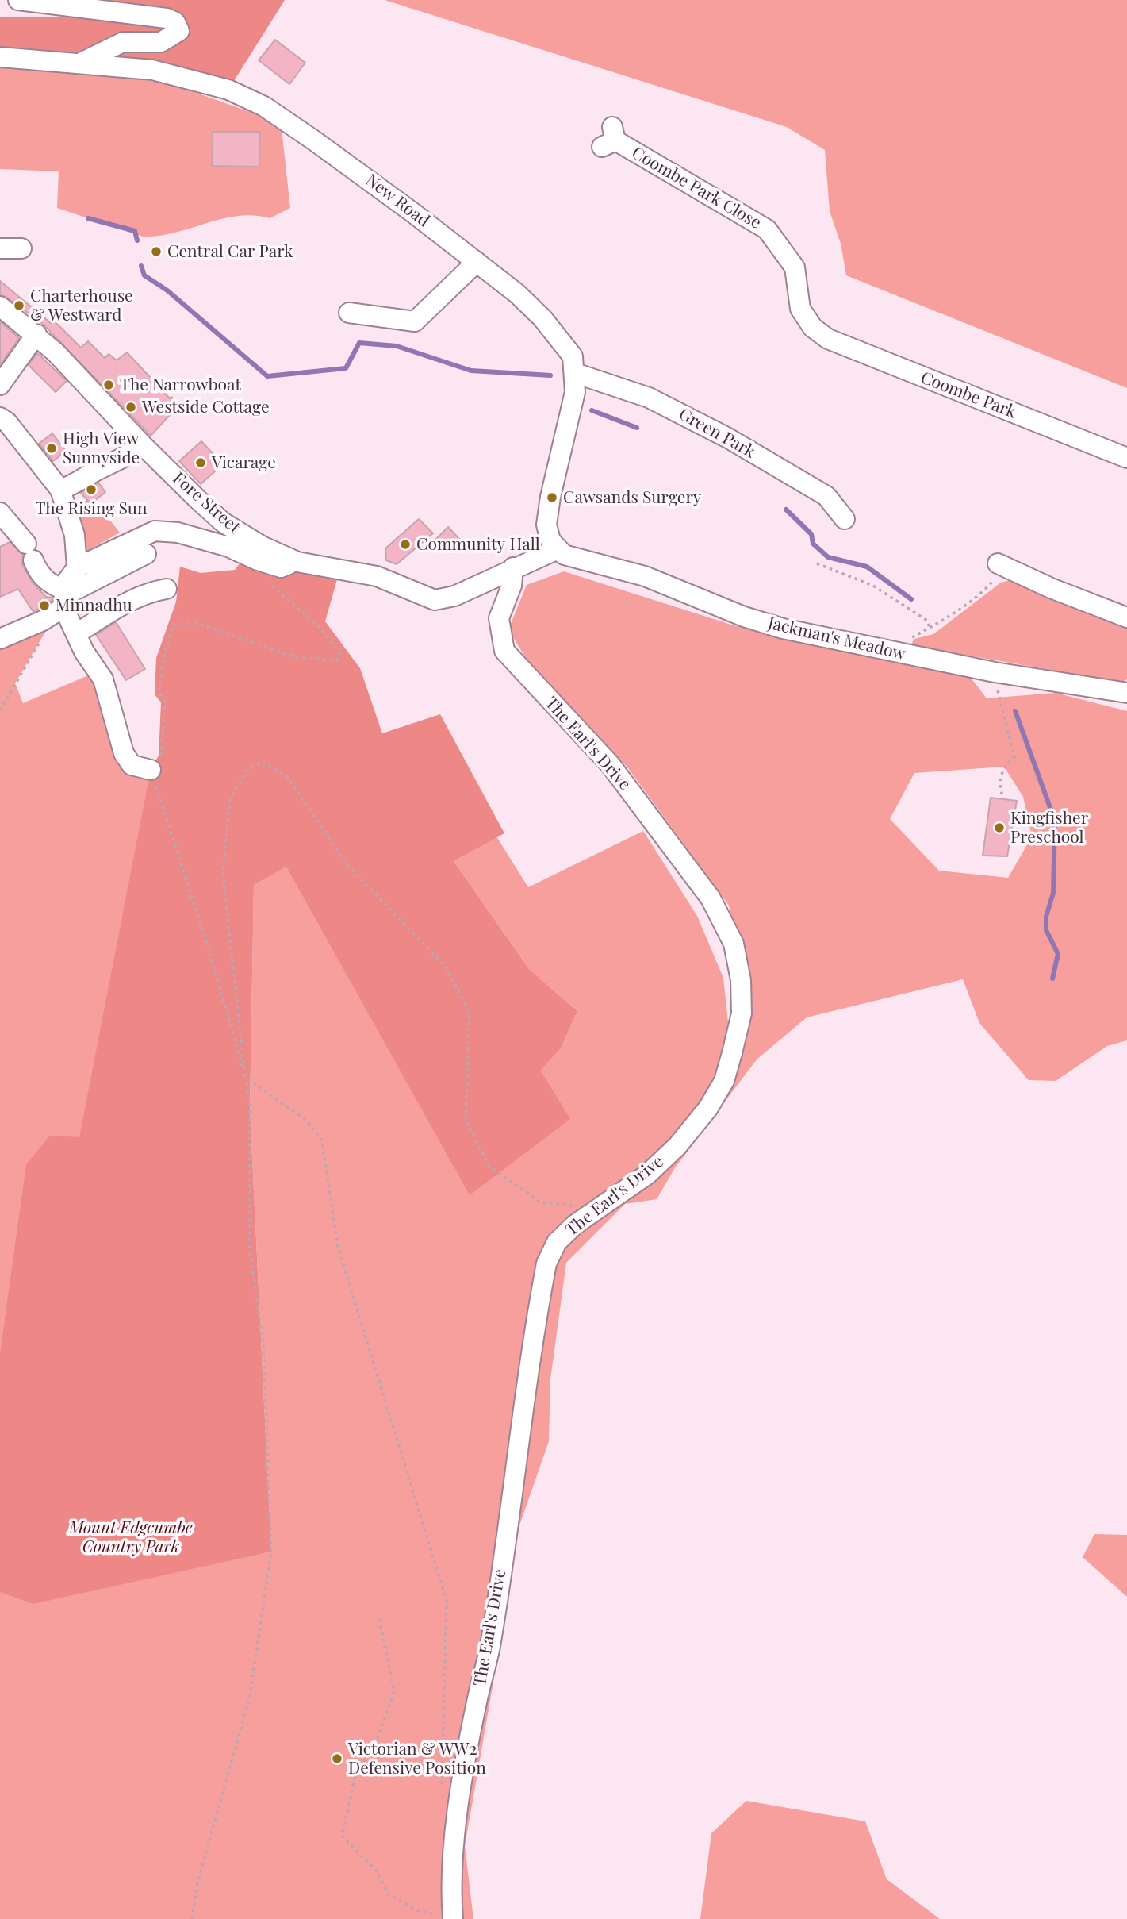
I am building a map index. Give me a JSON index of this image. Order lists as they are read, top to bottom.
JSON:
{
  "streets": {
    "street": [
      "Coombe Park Close",
      "New Road",
      "Coombe Park",
      "Green Park",
      "Fore Street",
      "Jackman's Meadow",
      "The Earl's Drive"
    ]
  },
  "crossings": [
    ["Coombe Park Close", "Coombe Park"],
    ["New Road", "Green Park"],
    ["New Road", "Fore Street"],
    ["New Road", "Jackman's Meadow"],
    ["Fore Street", "Jackman's Meadow"],
    ["Fore Street", "The Earl's Drive"]
  ],
  "parks": ["Mount Edgcumbe Country Park"],
  "places": [
    "Central Car Park",
    "Charterhouse & Westward",
    "The Narrowboat",
    "Westside Cottage",
    "High View Sunnyside",
    "Vicarage",
    "The Rising Sun",
    "Cawsands Surgery",
    "Community Hall",
    "Minnadhu",
    "Kingfisher Preschool",
    "Victorian & WW2 Defensive Position"
  ]
}
